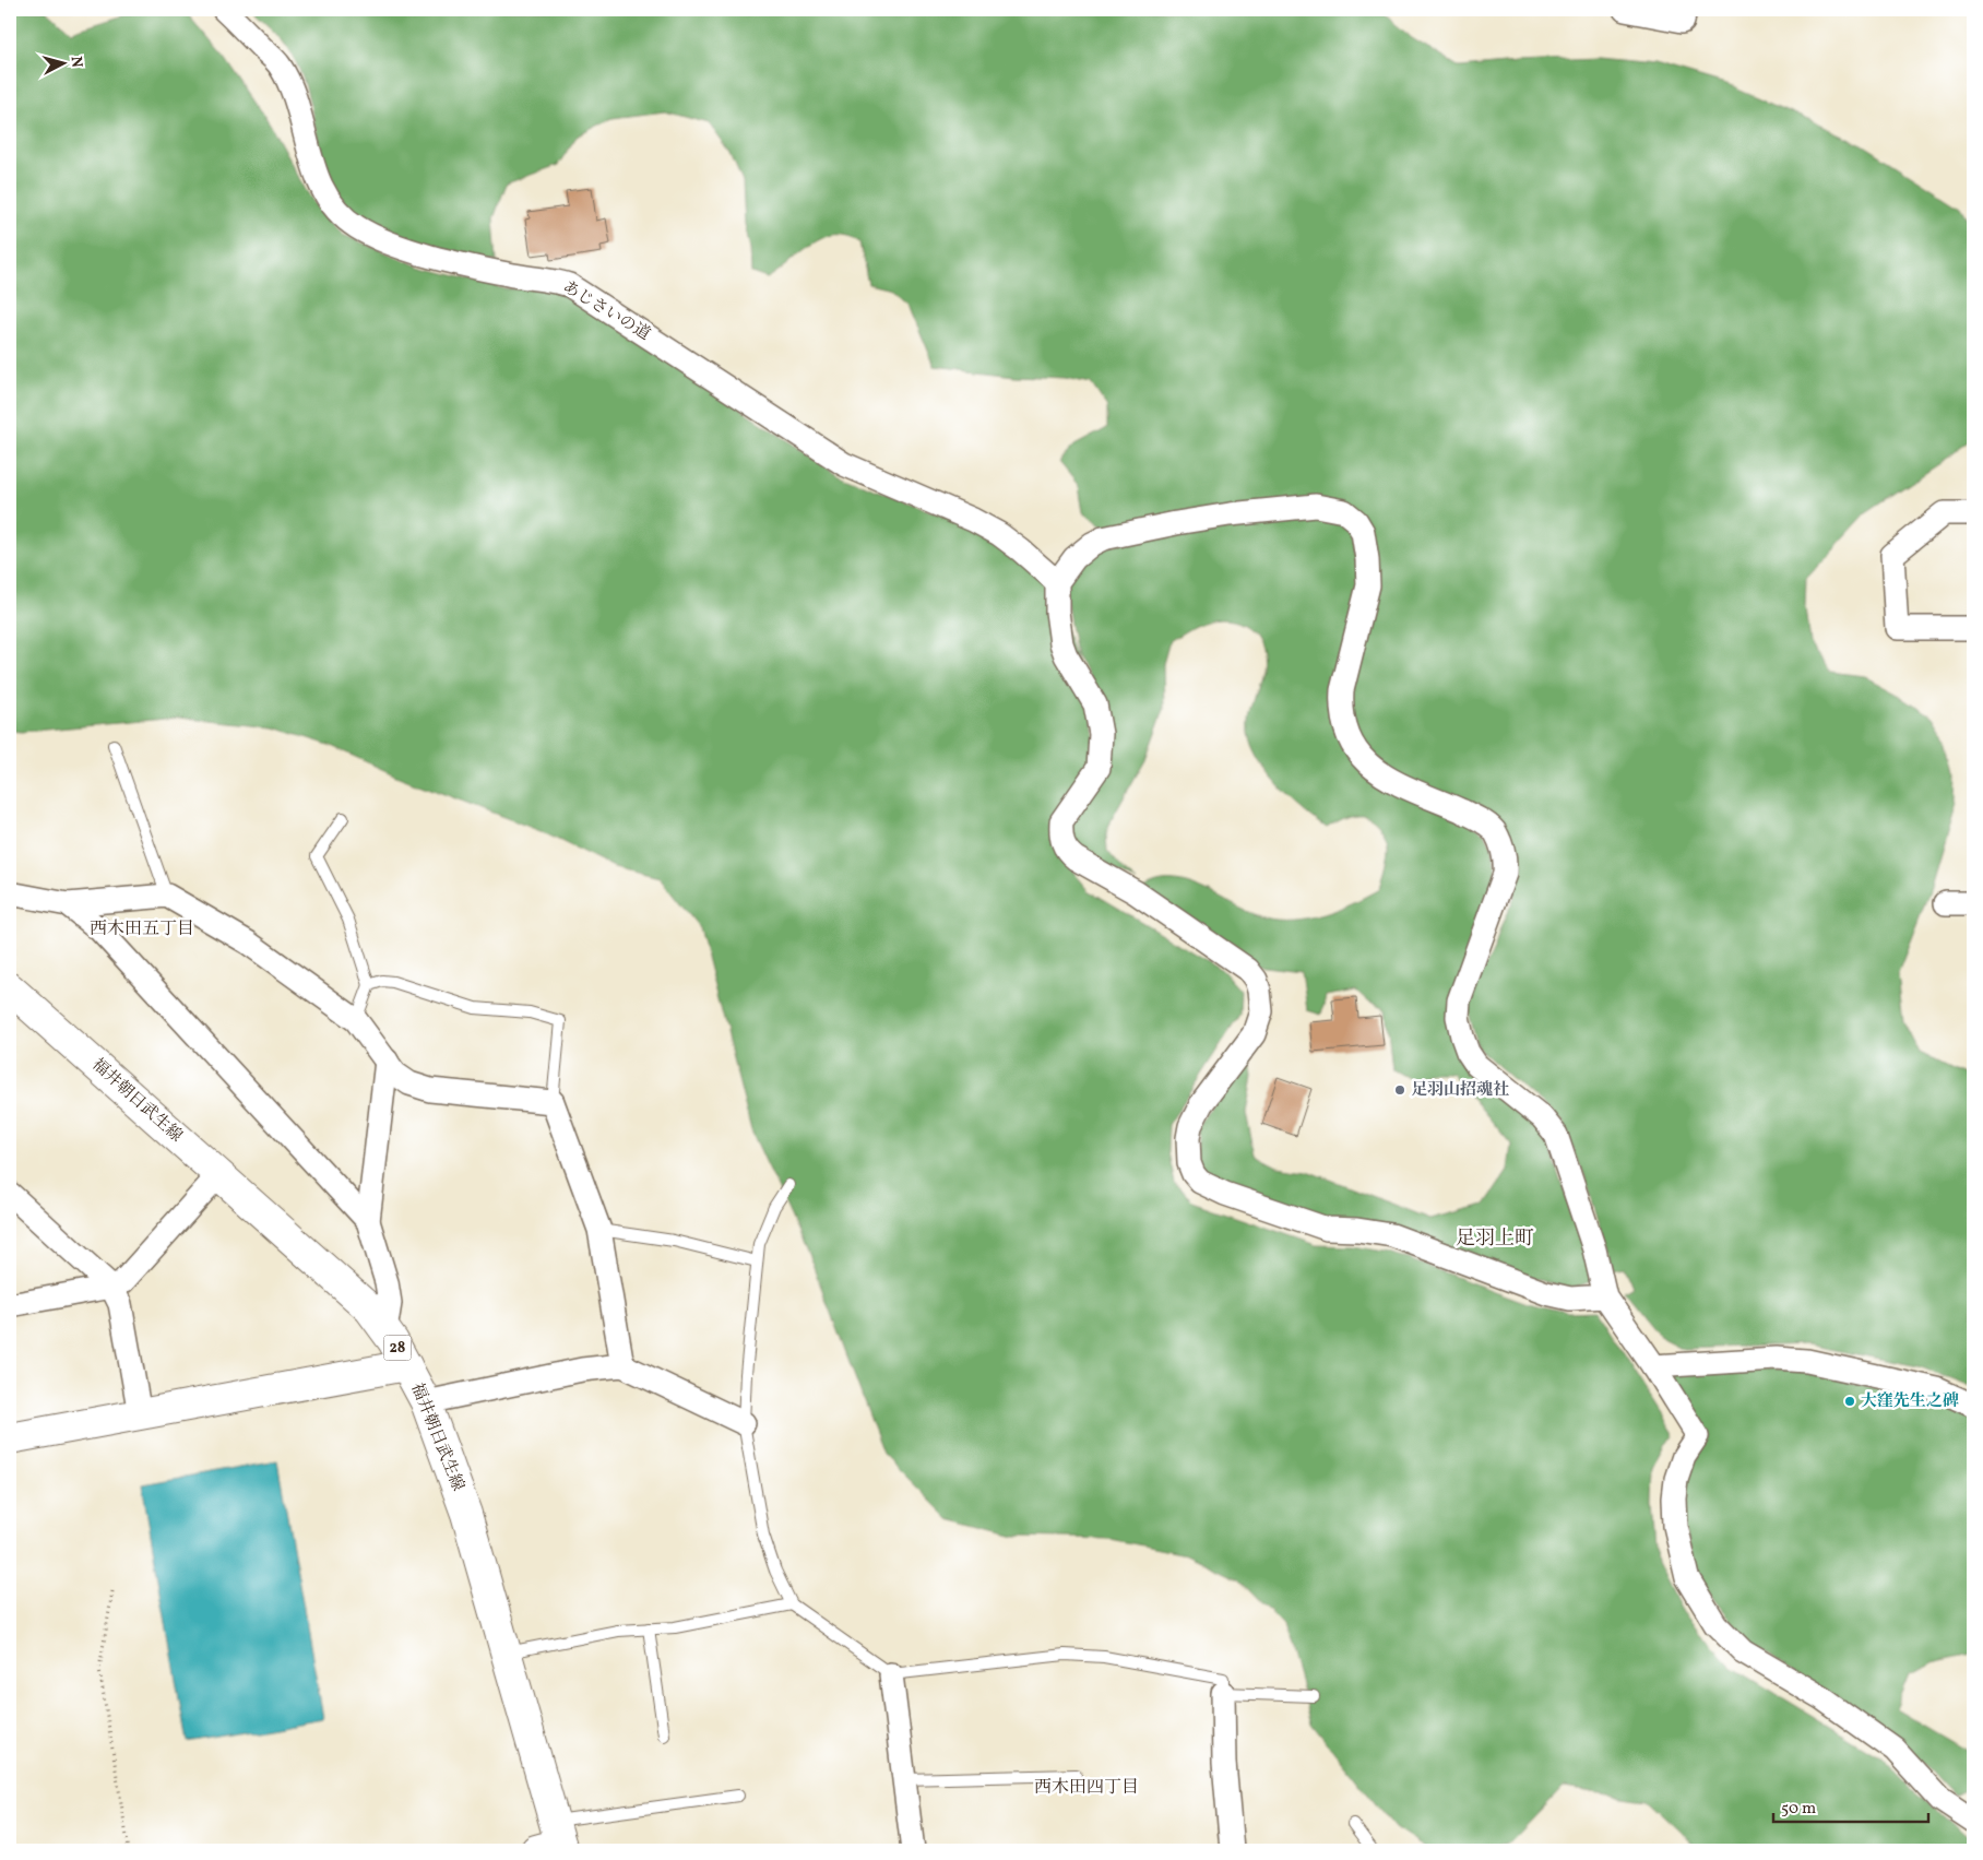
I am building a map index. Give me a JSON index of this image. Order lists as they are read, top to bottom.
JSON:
{
  "streets": {
    "main road": ["福井朝日武生線", "28"],
    "street": ["あじさいの道"]
  },
  "districts": ["西木田五丁目", "足羽上町", "西木田四丁目"],
  "places": ["足羽山招魂社", "大窪先生之碑"],
  "scale_bar": "50 m",
  "north": "right"
}
